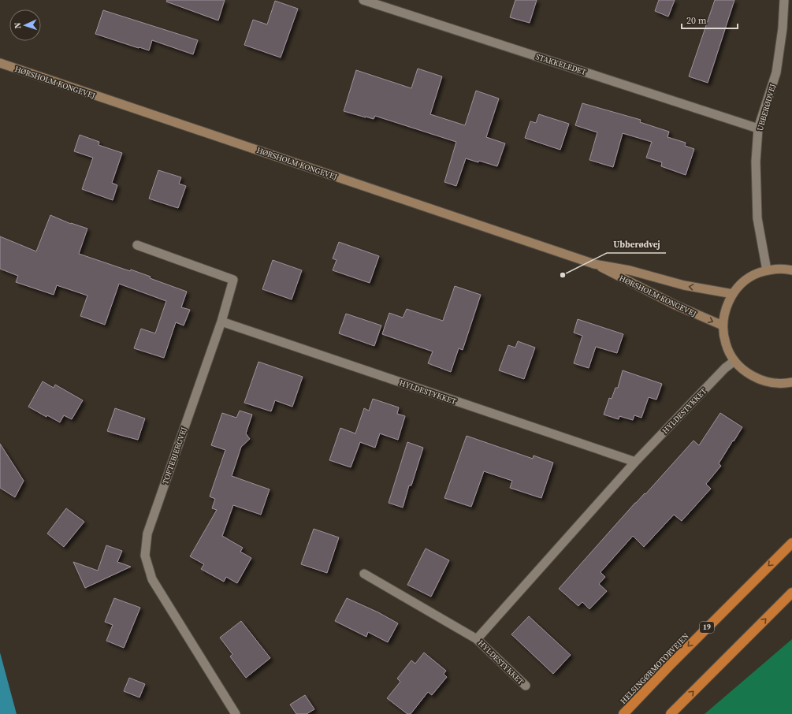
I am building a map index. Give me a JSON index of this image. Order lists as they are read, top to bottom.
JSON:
{
  "streets": {
    "highway": ["19", "HELSINGØRMOTORVEJEN"],
    "main road": ["HØRSHOLM KONGEVEJ"],
    "street": [
      "STAKKELEDET",
      "UBBERØDVEJ",
      "HYLDESTYKKET",
      "TOFTEBJERGVEJ"
    ]
  },
  "crossings": [
    ["STAKKELEDET", "UBBERØDVEJ"],
    ["HYLDESTYKKET", "TOFTEBJERGVEJ"]
  ],
  "places": ["Ubberødvej"],
  "scale_bar": "20 m",
  "north": "left"
}
